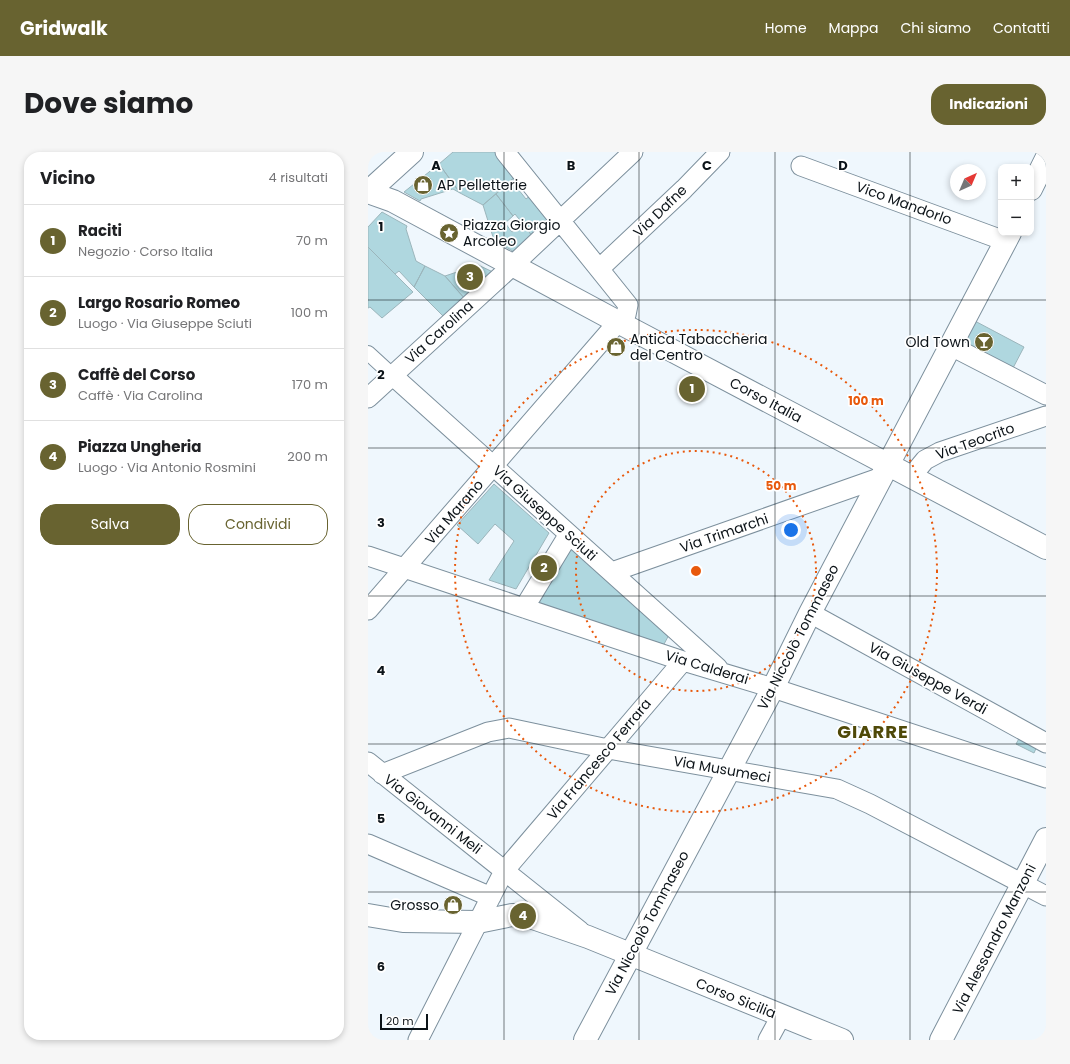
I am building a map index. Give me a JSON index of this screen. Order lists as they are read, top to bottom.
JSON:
{
  "streets": {
    "street": [
      "Vico Mandorlo",
      "Via Dafne",
      "Via Carolina",
      "Corso Italia",
      "Via Teocrito",
      "Via Marano",
      "Via Giuseppe Sciuti",
      "Via Trimarchi",
      "Via Niccolò Tommaseo",
      "Via Calderai",
      "Via Giuseppe Verdi",
      "Via Francesco Ferrara",
      "Via Musumeci",
      "Via Giovanni Meli",
      "Via Alessandro Manzoni",
      "Corso Sicilia"
    ]
  },
  "crossings": [
    ["Vico Mandorlo", "Via Niccolò Tommaseo"],
    ["Via Dafne", "Via Marano"],
    ["Via Carolina", "Corso Italia"],
    ["Via Carolina", "Via Marano"],
    ["Via Carolina", "Via Giuseppe Sciuti"],
    ["Corso Italia", "Via Teocrito"],
    ["Corso Italia", "Via Marano"],
    ["Corso Italia", "Via Trimarchi"],
    ["Corso Italia", "Via Niccolò Tommaseo"],
    ["Via Marano", "Via Giuseppe Sciuti"],
    ["Via Marano", "Via Calderai"],
    ["Via Giuseppe Sciuti", "Via Trimarchi"],
    ["Via Giuseppe Sciuti", "Via Calderai"],
    ["Via Trimarchi", "Via Niccolò Tommaseo"],
    ["Via Niccolò Tommaseo", "Via Calderai"],
    ["Via Niccolò Tommaseo", "Via Giuseppe Verdi"],
    ["Via Niccolò Tommaseo", "Via Musumeci"],
    ["Via Niccolò Tommaseo", "Corso Sicilia"],
    ["Via Calderai", "Via Francesco Ferrara"],
    ["Via Francesco Ferrara", "Via Musumeci"],
    ["Via Francesco Ferrara", "Via Giovanni Meli"],
    ["Via Francesco Ferrara", "Corso Sicilia"],
    ["Via Musumeci", "Via Giovanni Meli"],
    ["Via Musumeci", "Via Alessandro Manzoni"],
    ["Via Giovanni Meli", "Corso Sicilia"]
  ],
  "districts": ["GIARRE"],
  "places": {
    "shop": ["AP Pelletterie", "Antica Tabaccheria del Centro", "Grosso"],
    "place": ["Piazza Giorgio Arcoleo"],
    "bar": ["Old Town"]
  },
  "scale_bar": "20 m",
  "north": "top right",
  "page": {
    "header": "Gridwalk",
    "nav": [
      "Home",
      "Mappa",
      "Chi siamo",
      "Contatti"
    ],
    "title": "Dove siamo",
    "buttons": [
      "Indicazioni",
      ["Salva", "Condividi"]
    ],
    "heading": ["Vicino", "4 risultati"],
    "map_buttons": ["+", "−"],
    "list": [
      {
        "mark": "1",
        "name": "Raciti",
        "note": "Negozio · Corso Italia",
        "value": "70 m"
      },
      {
        "mark": "2",
        "name": "Largo Rosario Romeo",
        "note": "Luogo · Via Giuseppe Sciuti",
        "value": "100 m"
      },
      {
        "mark": "3",
        "name": "Caffè del Corso",
        "note": "Caffè · Via Carolina",
        "value": "170 m"
      },
      {
        "mark": "4",
        "name": "Piazza Ungheria",
        "note": "Luogo · Via Antonio Rosmini",
        "value": "200 m"
      }
    ],
    "pins": [
      "3",
      "1",
      "2",
      "4"
    ],
    "scale": "20 m"
  },
  "grid": {
    "columns": [
      "A",
      "B",
      "C",
      "D"
    ],
    "rows": [
      "1",
      "2",
      "3",
      "4",
      "5",
      "6"
    ]
  },
  "rings": ["100 m", "50 m"]
}
